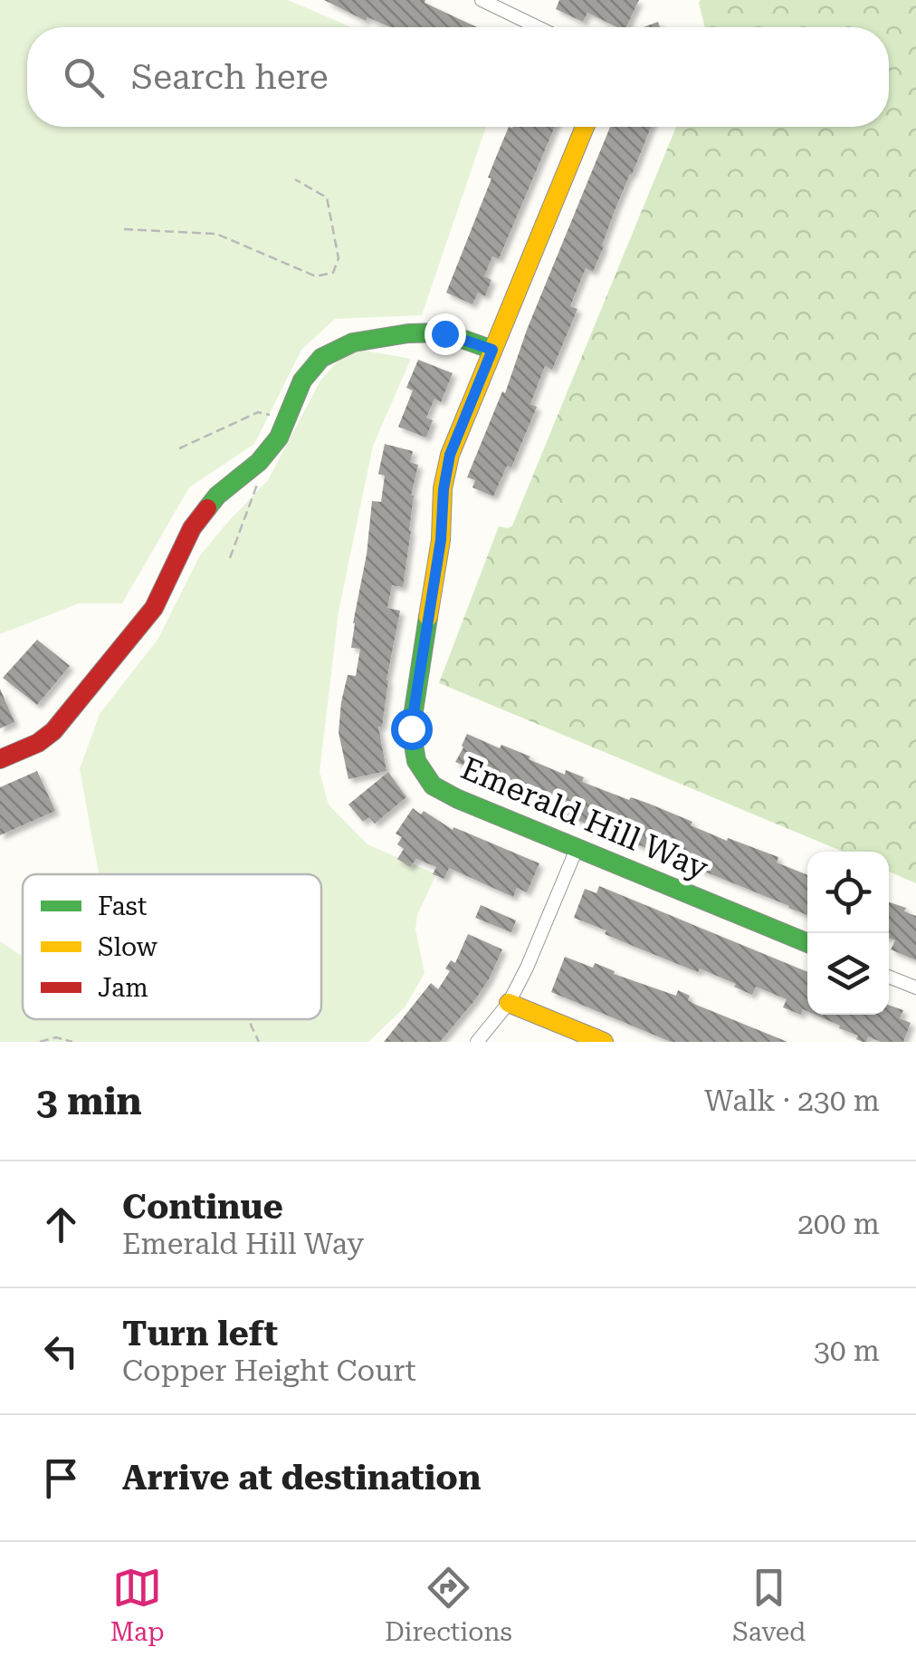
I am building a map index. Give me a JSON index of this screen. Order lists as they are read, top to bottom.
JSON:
{
  "streets": {
    "street": ["Emerald Hill Way"]
  },
  "legend": ["Fast", "Slow", "Jam"],
  "page": {
    "search": "Search here",
    "heading": ["3 min", "Walk · 230 m"],
    "list": [
      ["Continue", "Emerald Hill Way", "200 m"],
      ["Turn left", "Copper Height Court", "30 m"],
      "Arrive at destination"
    ],
    "nav": ["Map", "Directions", "Saved"]
  }
}
